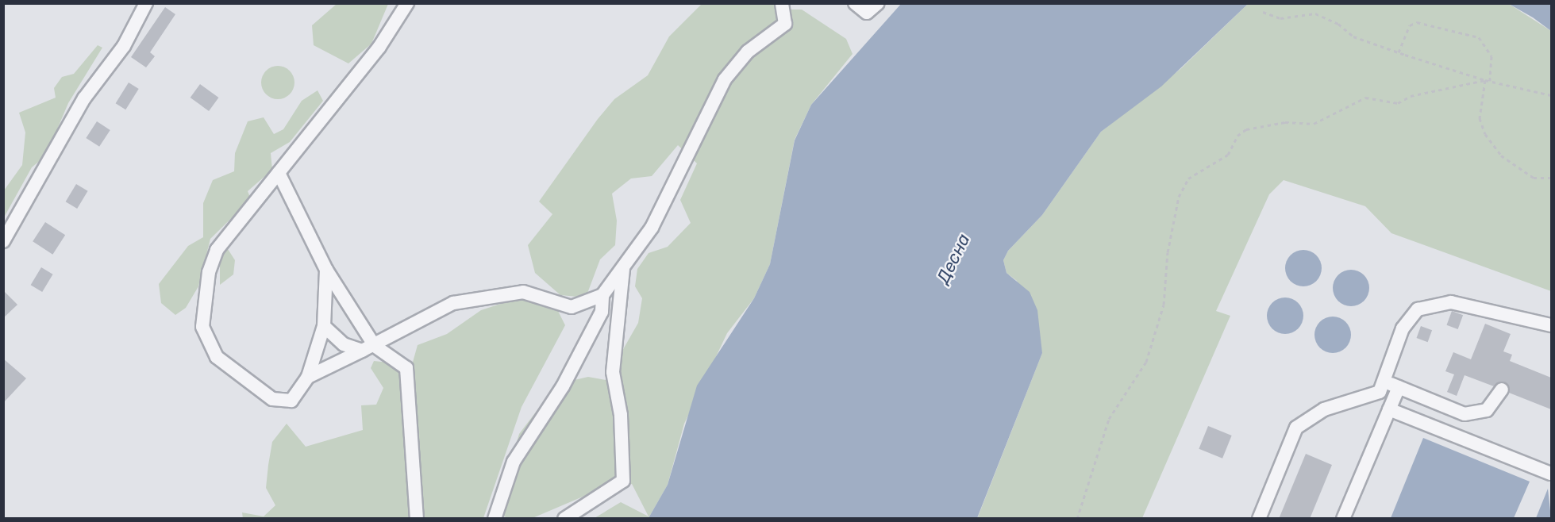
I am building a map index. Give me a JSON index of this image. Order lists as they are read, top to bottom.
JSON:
{
  "water": ["Десна"]
}
